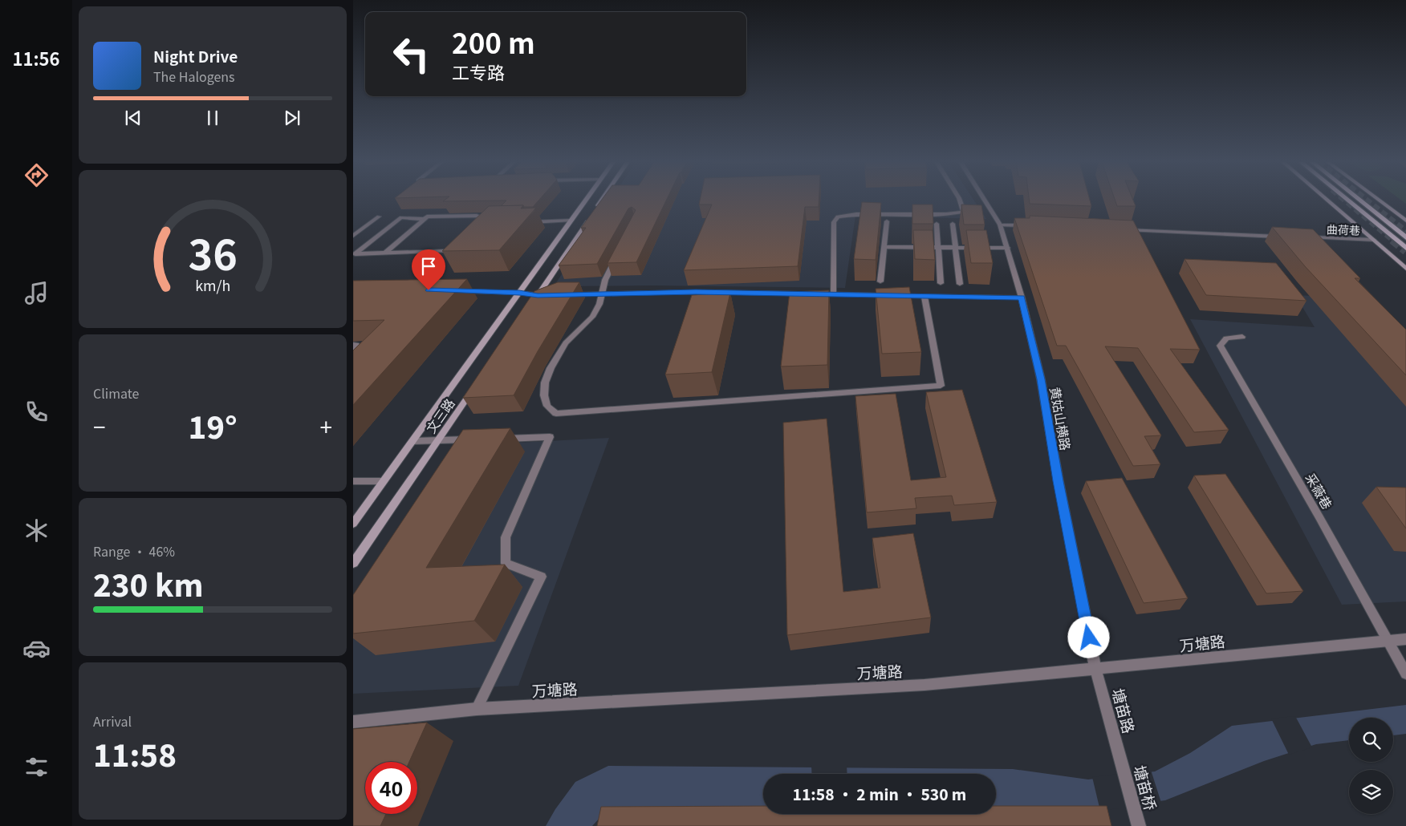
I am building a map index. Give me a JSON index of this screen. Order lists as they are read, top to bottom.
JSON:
{
  "streets": {
    "main road": ["文三路"],
    "street": [
      "曲荷巷",
      "黄姑山横路",
      "采薇巷",
      "万塘路",
      "塘苗路",
      "塘苗桥"
    ]
  },
  "crossings": [
    ["黄姑山横路", "万塘路"],
    ["黄姑山横路", "塘苗路"],
    ["采薇巷", "万塘路"],
    ["万塘路", "塘苗路"],
    ["塘苗路", "塘苗桥"]
  ],
  "page": {
    "tabs": "11:56",
    "turn": ["200 m", "工专路"],
    "song": ["Night Drive", "The Halogens"],
    "tile": [
      "Climate",
      ["Range · 46%", "230 km"],
      ["Arrival", "11:58"]
    ],
    "heat": ["−", "19°", "+"],
    "limit": "40",
    "trip": "11:58 · 2 min · 530 m",
    "gauge": ["36", "km/h"]
  }
}
